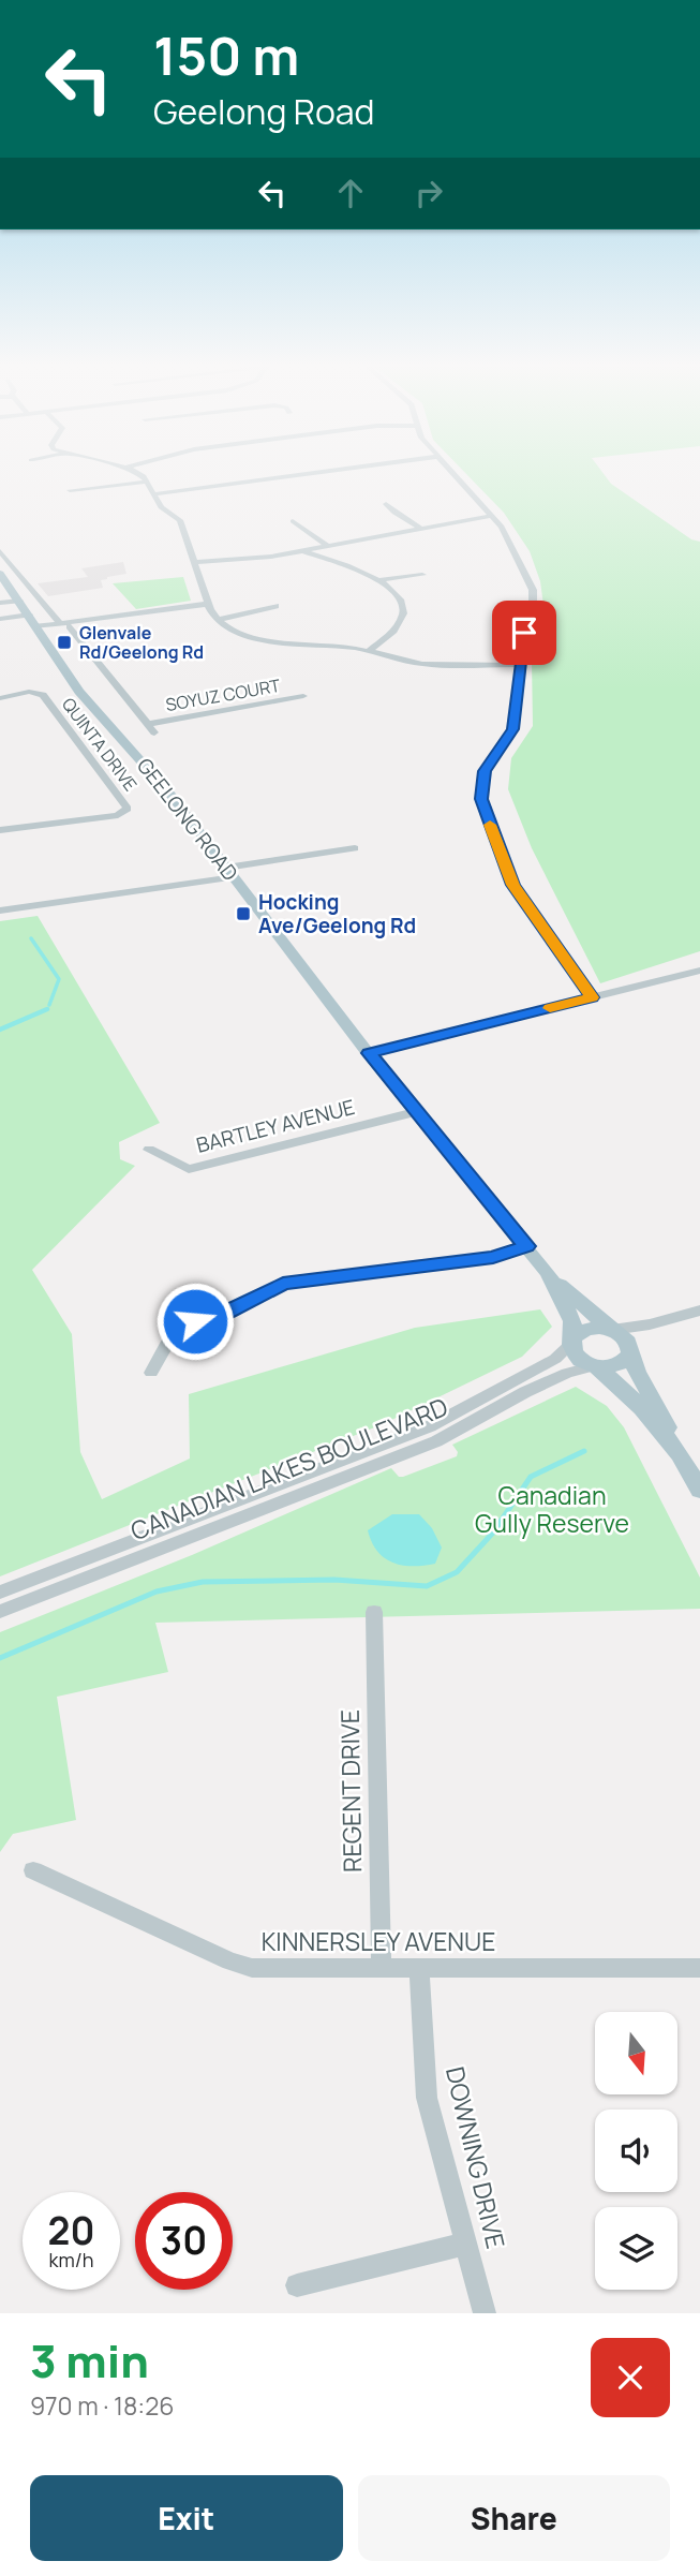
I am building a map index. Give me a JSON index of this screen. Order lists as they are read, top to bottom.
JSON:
{
  "streets": {
    "main road": ["GEELONG ROAD"],
    "street": [
      "SOYUZ COURT",
      "QUINTA DRIVE",
      "BARTLEY AVENUE",
      "CANADIAN LAKES BOULEVARD",
      "REGENT DRIVE",
      "KINNERSLEY AVENUE",
      "DOWNING DRIVE"
    ]
  },
  "crossings": [
    ["SOYUZ COURT", "GEELONG ROAD"],
    ["GEELONG ROAD", "BARTLEY AVENUE"],
    ["GEELONG ROAD", "CANADIAN LAKES BOULEVARD"],
    ["REGENT DRIVE", "KINNERSLEY AVENUE"],
    ["KINNERSLEY AVENUE", "DOWNING DRIVE"]
  ],
  "parks": ["Canadian Gully Reserve"],
  "places": {
    "transit": ["Glenvale Rd/Geelong Rd", "Hocking Ave/Geelong Rd"]
  },
  "north": "bottom",
  "page": {
    "turn": ["150 m", "Geelong Road"],
    "speed": "20 km/h",
    "limit": "30",
    "heading": ["3 min", "970 m · 18:26"],
    "buttons": ["Exit", "Share"]
  }
}
